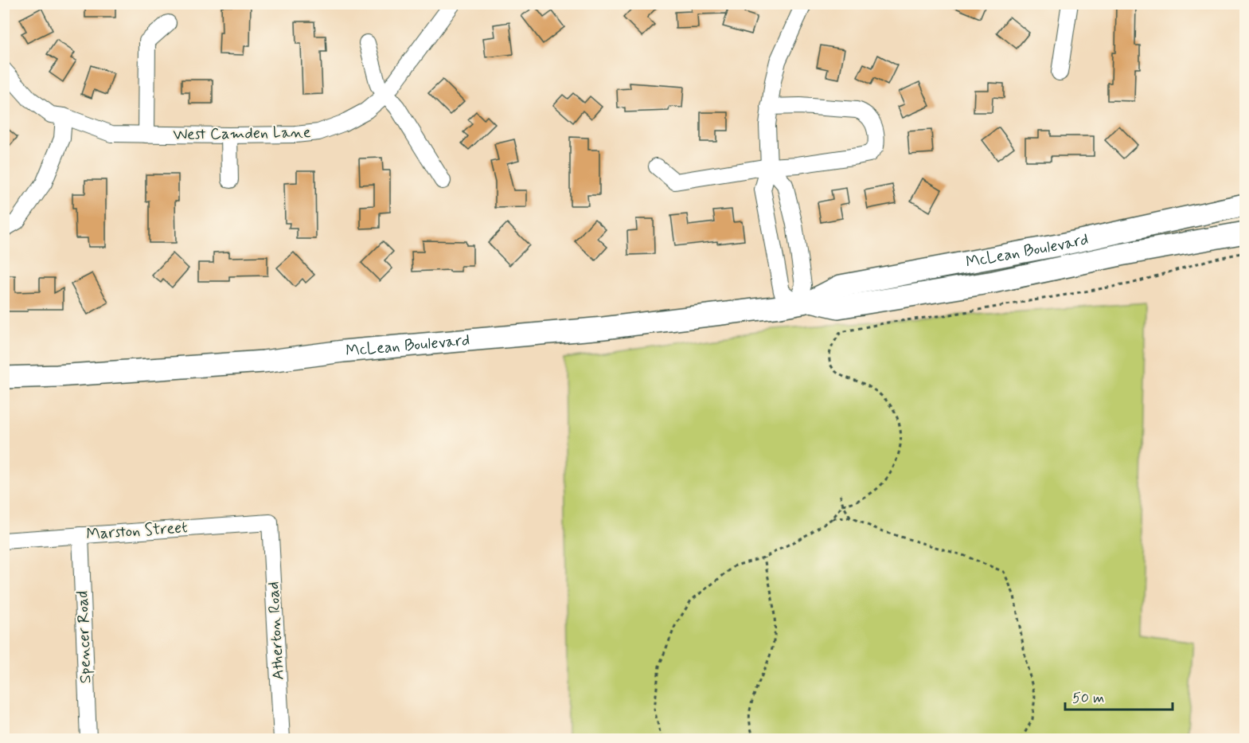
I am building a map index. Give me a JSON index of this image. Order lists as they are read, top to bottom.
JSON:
{
  "streets": {
    "main road": ["McLean Boulevard"],
    "street": [
      "West Camden Lane",
      "Marston Street",
      "Atherton Road",
      "Spencer Road"
    ]
  },
  "crossings": [
    ["Marston Street", "Atherton Road"],
    ["Marston Street", "Spencer Road"]
  ],
  "scale_bar": "50 m"
}
